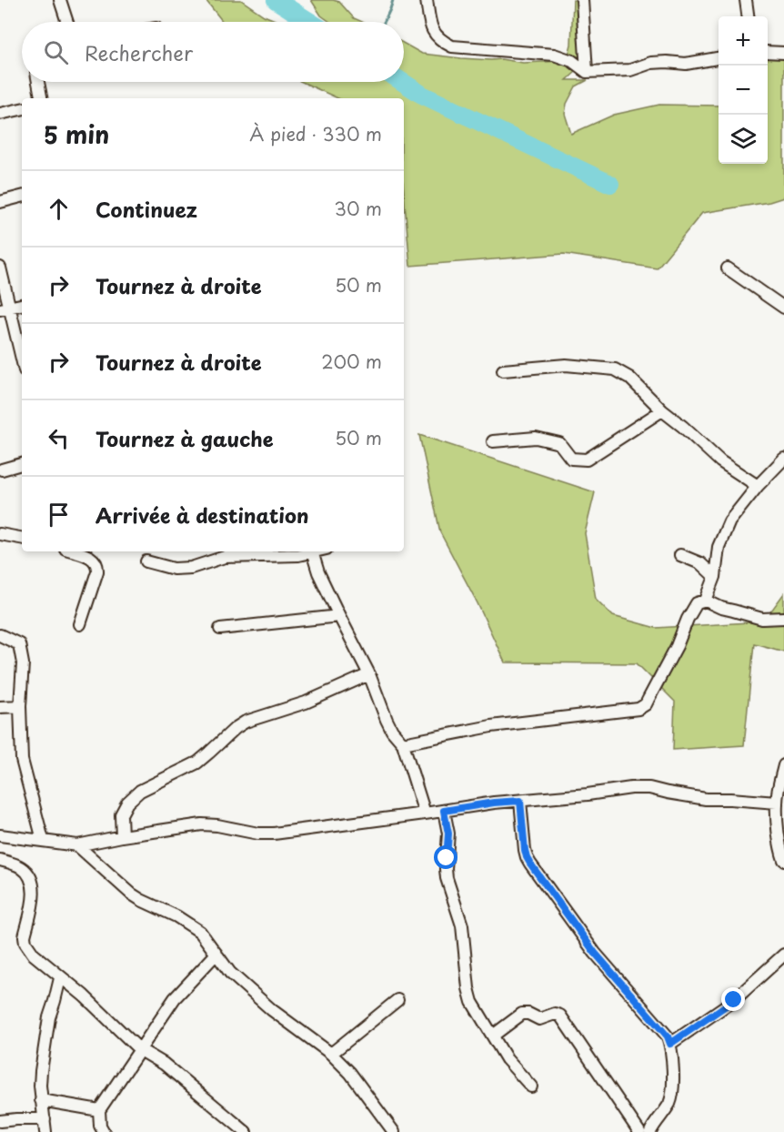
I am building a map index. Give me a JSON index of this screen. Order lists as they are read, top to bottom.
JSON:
{
  "page": {
    "map_buttons": ["+", "−"],
    "search": "Rechercher",
    "heading": ["5 min", "À pied · 330 m"],
    "list": [
      ["Continuez", "30 m"],
      ["Tournez à droite", "50 m"],
      ["Tournez à droite", "200 m"],
      ["Tournez à gauche", "50 m"],
      "Arrivée à destination"
    ]
  }
}
